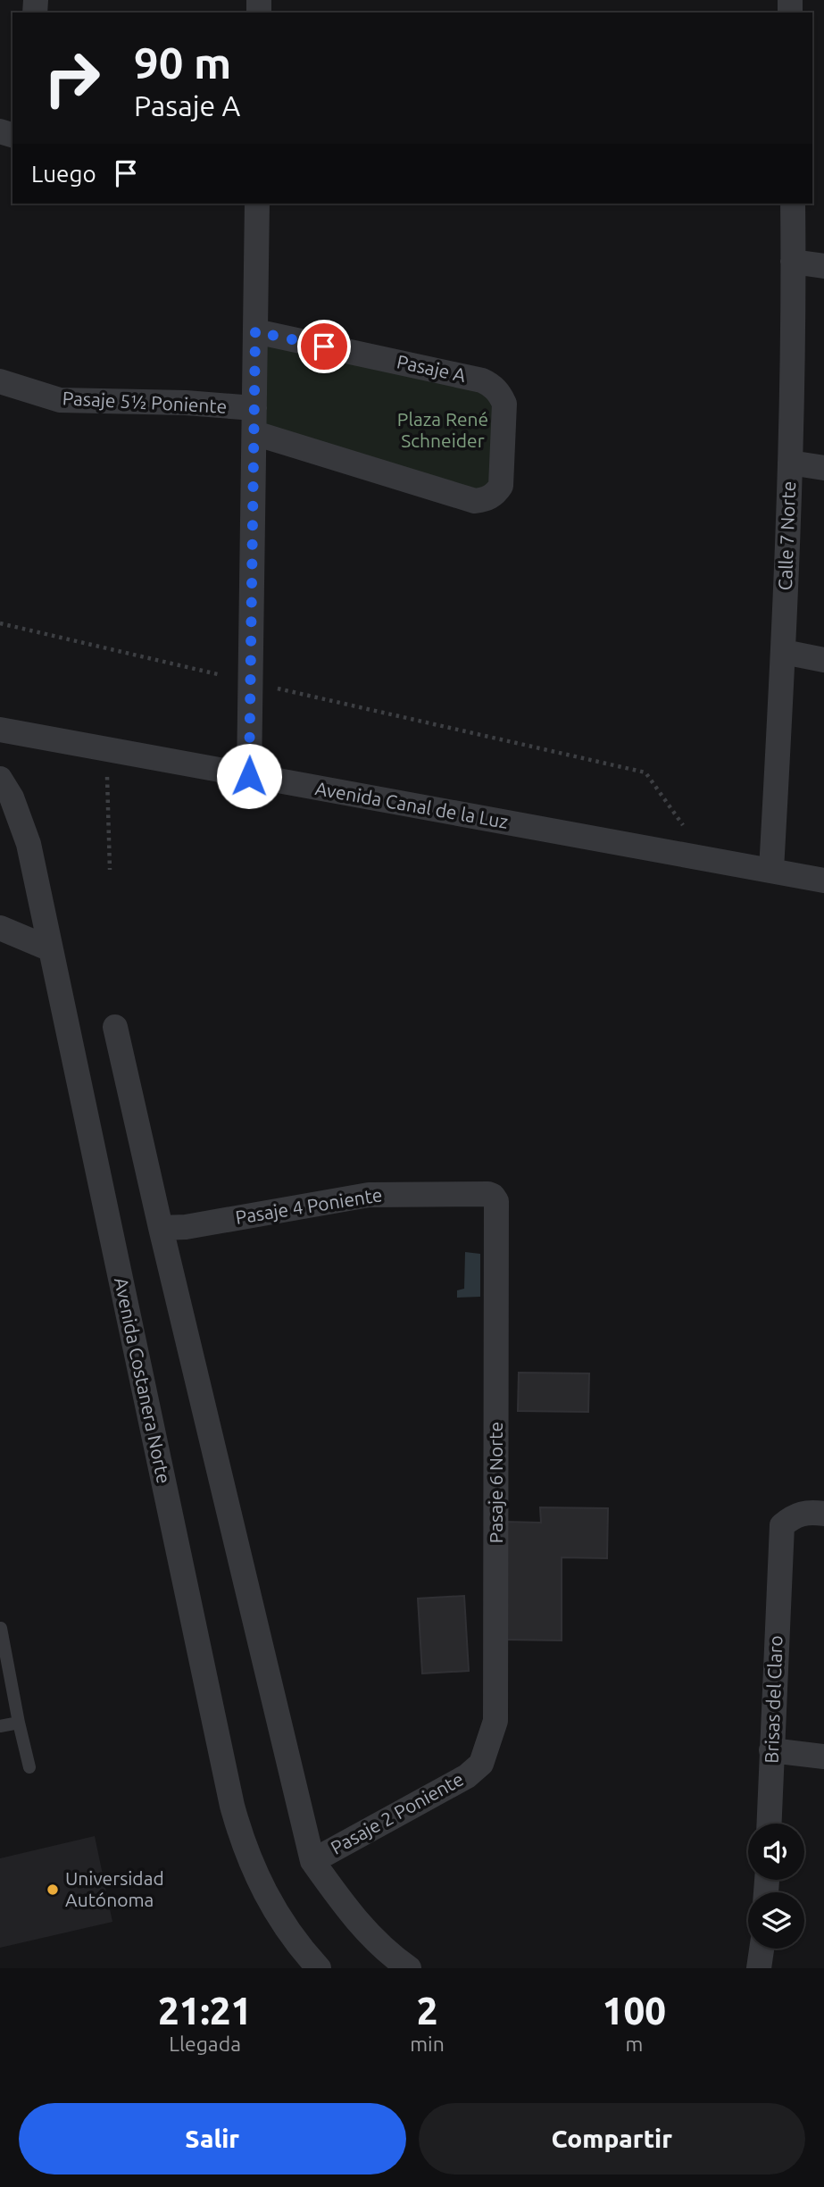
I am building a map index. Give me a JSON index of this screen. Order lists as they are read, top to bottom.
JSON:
{
  "streets": {
    "street": [
      "Pasaje A",
      "Pasaje 5½ Poniente",
      "Calle 7 Norte",
      "Avenida Canal de la Luz",
      "Pasaje 4 Poniente",
      "Avenida Costanera Norte",
      "Pasaje 6 Norte",
      "Brisas del Claro",
      "Pasaje 2 Poniente"
    ]
  },
  "crossings": [
    ["Calle 7 Norte", "Avenida Canal de la Luz"],
    ["Pasaje 4 Poniente", "Pasaje 6 Norte"],
    ["Pasaje 6 Norte", "Pasaje 2 Poniente"]
  ],
  "parks": ["Plaza René Schneider"],
  "places": ["Universidad Autónoma"],
  "page": {
    "turn": ["90 m", "Pasaje A"],
    "then": "Luego",
    "eta": [
      "21:21",
      "Llegada",
      "2",
      "min",
      "100",
      "m"
    ],
    "buttons": ["Salir", "Compartir"]
  }
}
